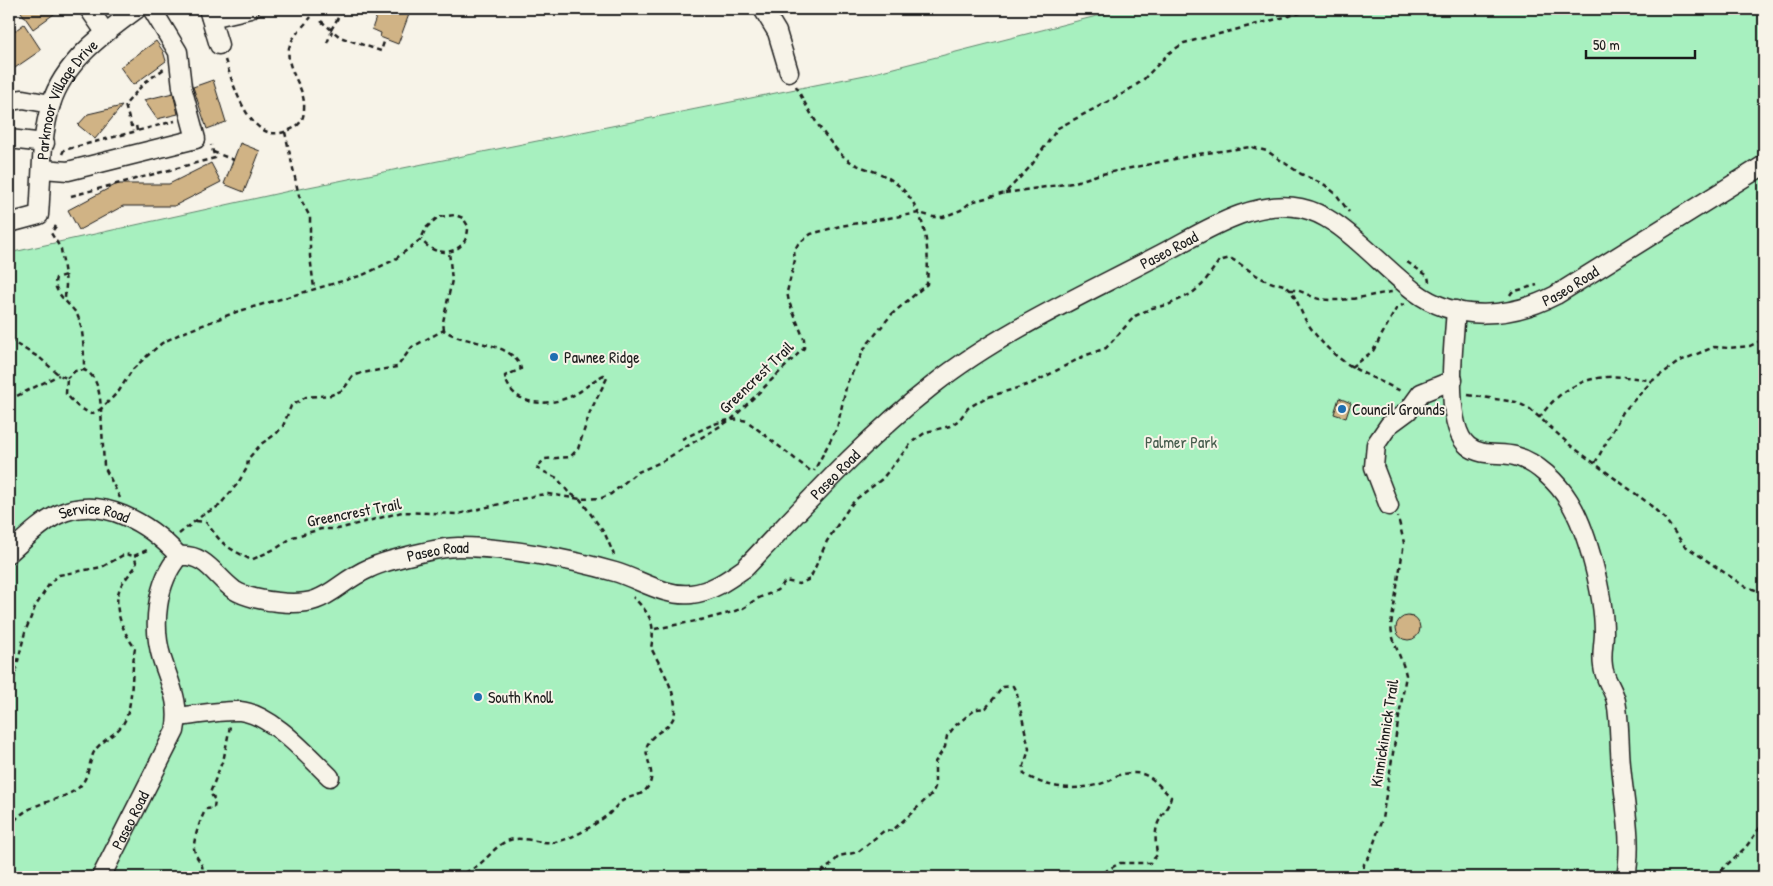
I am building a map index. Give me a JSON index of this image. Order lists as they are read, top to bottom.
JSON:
{
  "streets": {
    "street": ["Parkmoor Village Drive", "Paseo Road", "Service Road"],
    "path": ["Greencrest Trail", "Kinnickinnick Trail"]
  },
  "crossings": [
    ["Paseo Road", "Service Road"]
  ],
  "parks": ["Palmer Park"],
  "places": ["Pawnee Ridge", "Council Grounds", "South Knoll"],
  "scale_bar": "50 m"
}
